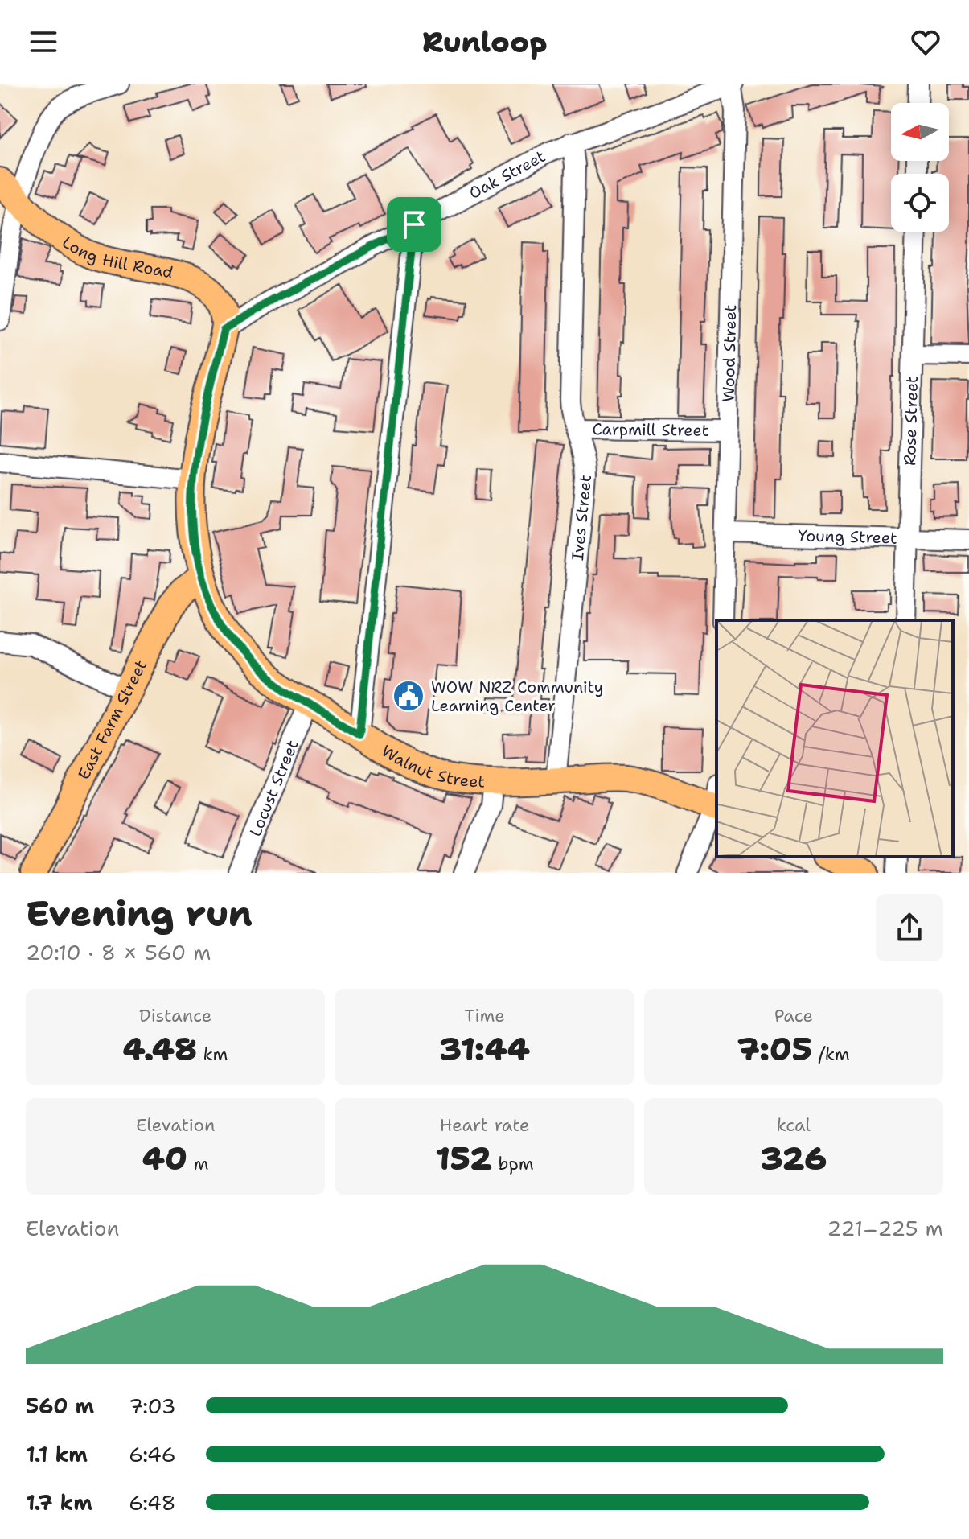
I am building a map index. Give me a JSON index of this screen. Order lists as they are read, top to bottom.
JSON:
{
  "streets": {
    "main road": ["Long Hill Road", "East Farm Street", "Walnut Street"],
    "street": [
      "Oak Street",
      "Wood Street",
      "Rose Street",
      "Carpmill Street",
      "Ives Street",
      "Young Street",
      "Locust Street"
    ]
  },
  "crossings": [
    ["Oak Street", "Long Hill Road"],
    ["Oak Street", "Wood Street"],
    ["Oak Street", "Ives Street"],
    ["Oak Street", "Walnut Street"],
    ["Long Hill Road", "Walnut Street"],
    ["Wood Street", "Carpmill Street"],
    ["Wood Street", "Young Street"],
    ["Rose Street", "Young Street"],
    ["Carpmill Street", "Ives Street"],
    ["Ives Street", "Walnut Street"],
    ["East Farm Street", "Walnut Street"],
    ["Walnut Street", "Locust Street"]
  ],
  "places": {
    "public building": ["WOW NRZ Community Learning Center"]
  },
  "north": "left",
  "page": {
    "header": "Runloop",
    "heading": ["Evening run", "20:10 · 8 × 560 m"],
    "stats": [
      ["Distance", "4.48 km"],
      ["Time", "31:44"],
      ["Pace", "7:05 /km"],
      ["Elevation", "40 m"],
      ["Heart rate", "152 bpm"],
      ["kcal", "326"]
    ],
    "chart": ["Elevation", "221–225 m"],
    "list": [
      {
        "name": "560 m",
        "note": "7:03"
      },
      {
        "name": "1.1 km",
        "note": "6:46"
      },
      {
        "name": "1.7 km",
        "note": "6:48"
      }
    ]
  }
}
